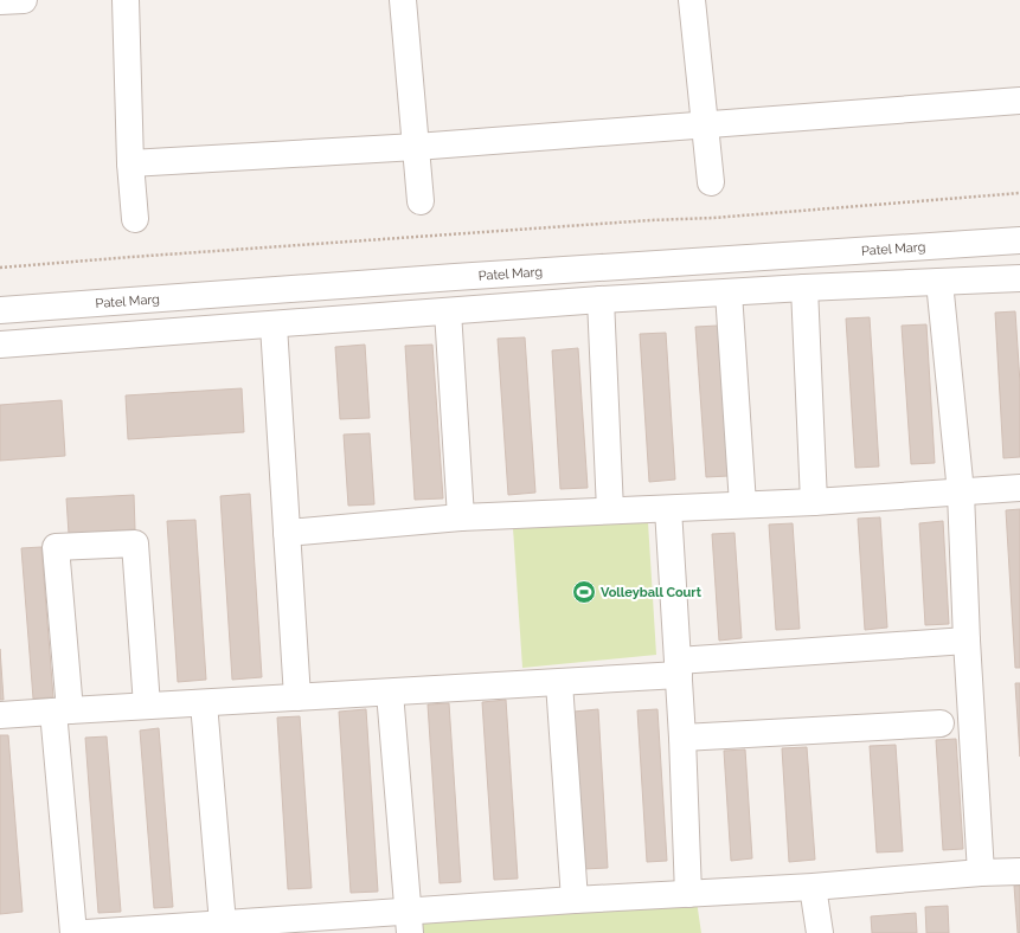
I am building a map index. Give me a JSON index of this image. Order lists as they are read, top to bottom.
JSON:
{
  "streets": {
    "street": ["Patel Marg"]
  },
  "places": {
    "sports": ["Volleyball Court"]
  }
}
